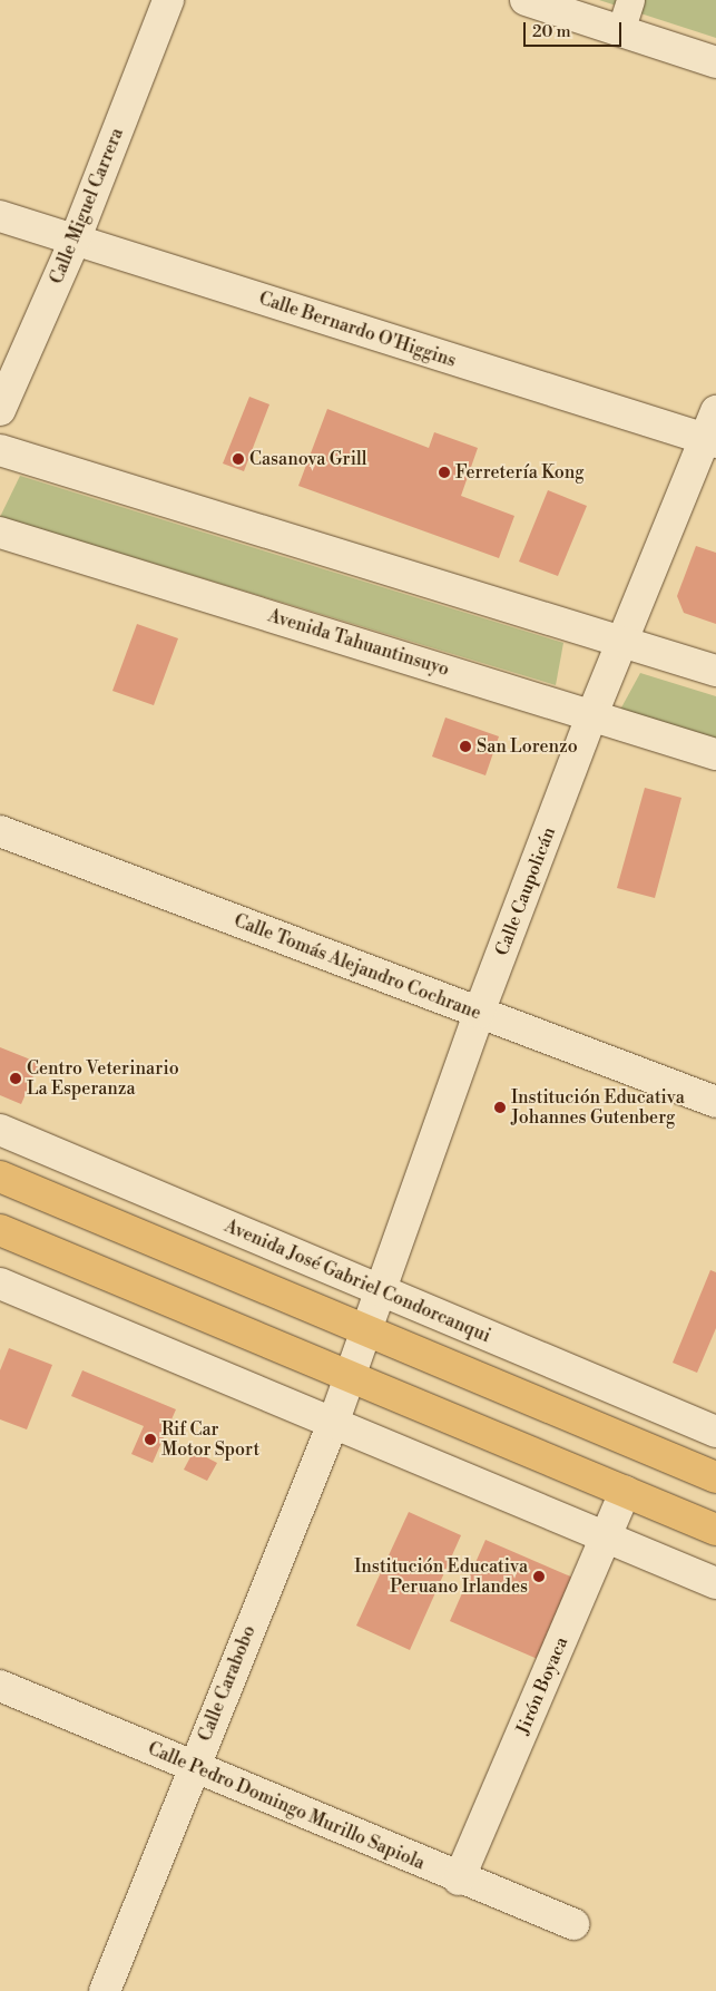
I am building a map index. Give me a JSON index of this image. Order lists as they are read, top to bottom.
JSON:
{
  "streets": {
    "street": [
      "Calle Miguel Carrera",
      "Calle Bernardo O'Higgins",
      "Avenida Tahuantinsuyo",
      "Calle Caupolicán",
      "Calle Tomás Alejandro Cochrane",
      "Avenida José Gabriel Condorcanqui",
      "Calle Carabobo",
      "Jirón Boyaca",
      "Calle Pedro Domingo Murillo Sapiola"
    ]
  },
  "crossings": [
    ["Calle Miguel Carrera", "Calle Bernardo O'Higgins"],
    ["Calle Bernardo O'Higgins", "Calle Caupolicán"],
    ["Avenida Tahuantinsuyo", "Calle Caupolicán"],
    ["Calle Caupolicán", "Calle Tomás Alejandro Cochrane"],
    ["Calle Caupolicán", "Avenida José Gabriel Condorcanqui"],
    ["Calle Caupolicán", "Calle Carabobo"],
    ["Calle Carabobo", "Calle Pedro Domingo Murillo Sapiola"],
    ["Jirón Boyaca", "Calle Pedro Domingo Murillo Sapiola"]
  ],
  "places": [
    "Casanova Grill",
    "Ferretería Kong",
    "San Lorenzo",
    "Centro Veterinario La Esperanza",
    "Institución Educativa Johannes Gutenberg",
    "Rif Car Motor Sport",
    "Institución Educativa Peruano Irlandes"
  ],
  "scale_bar": "20 m"
}
